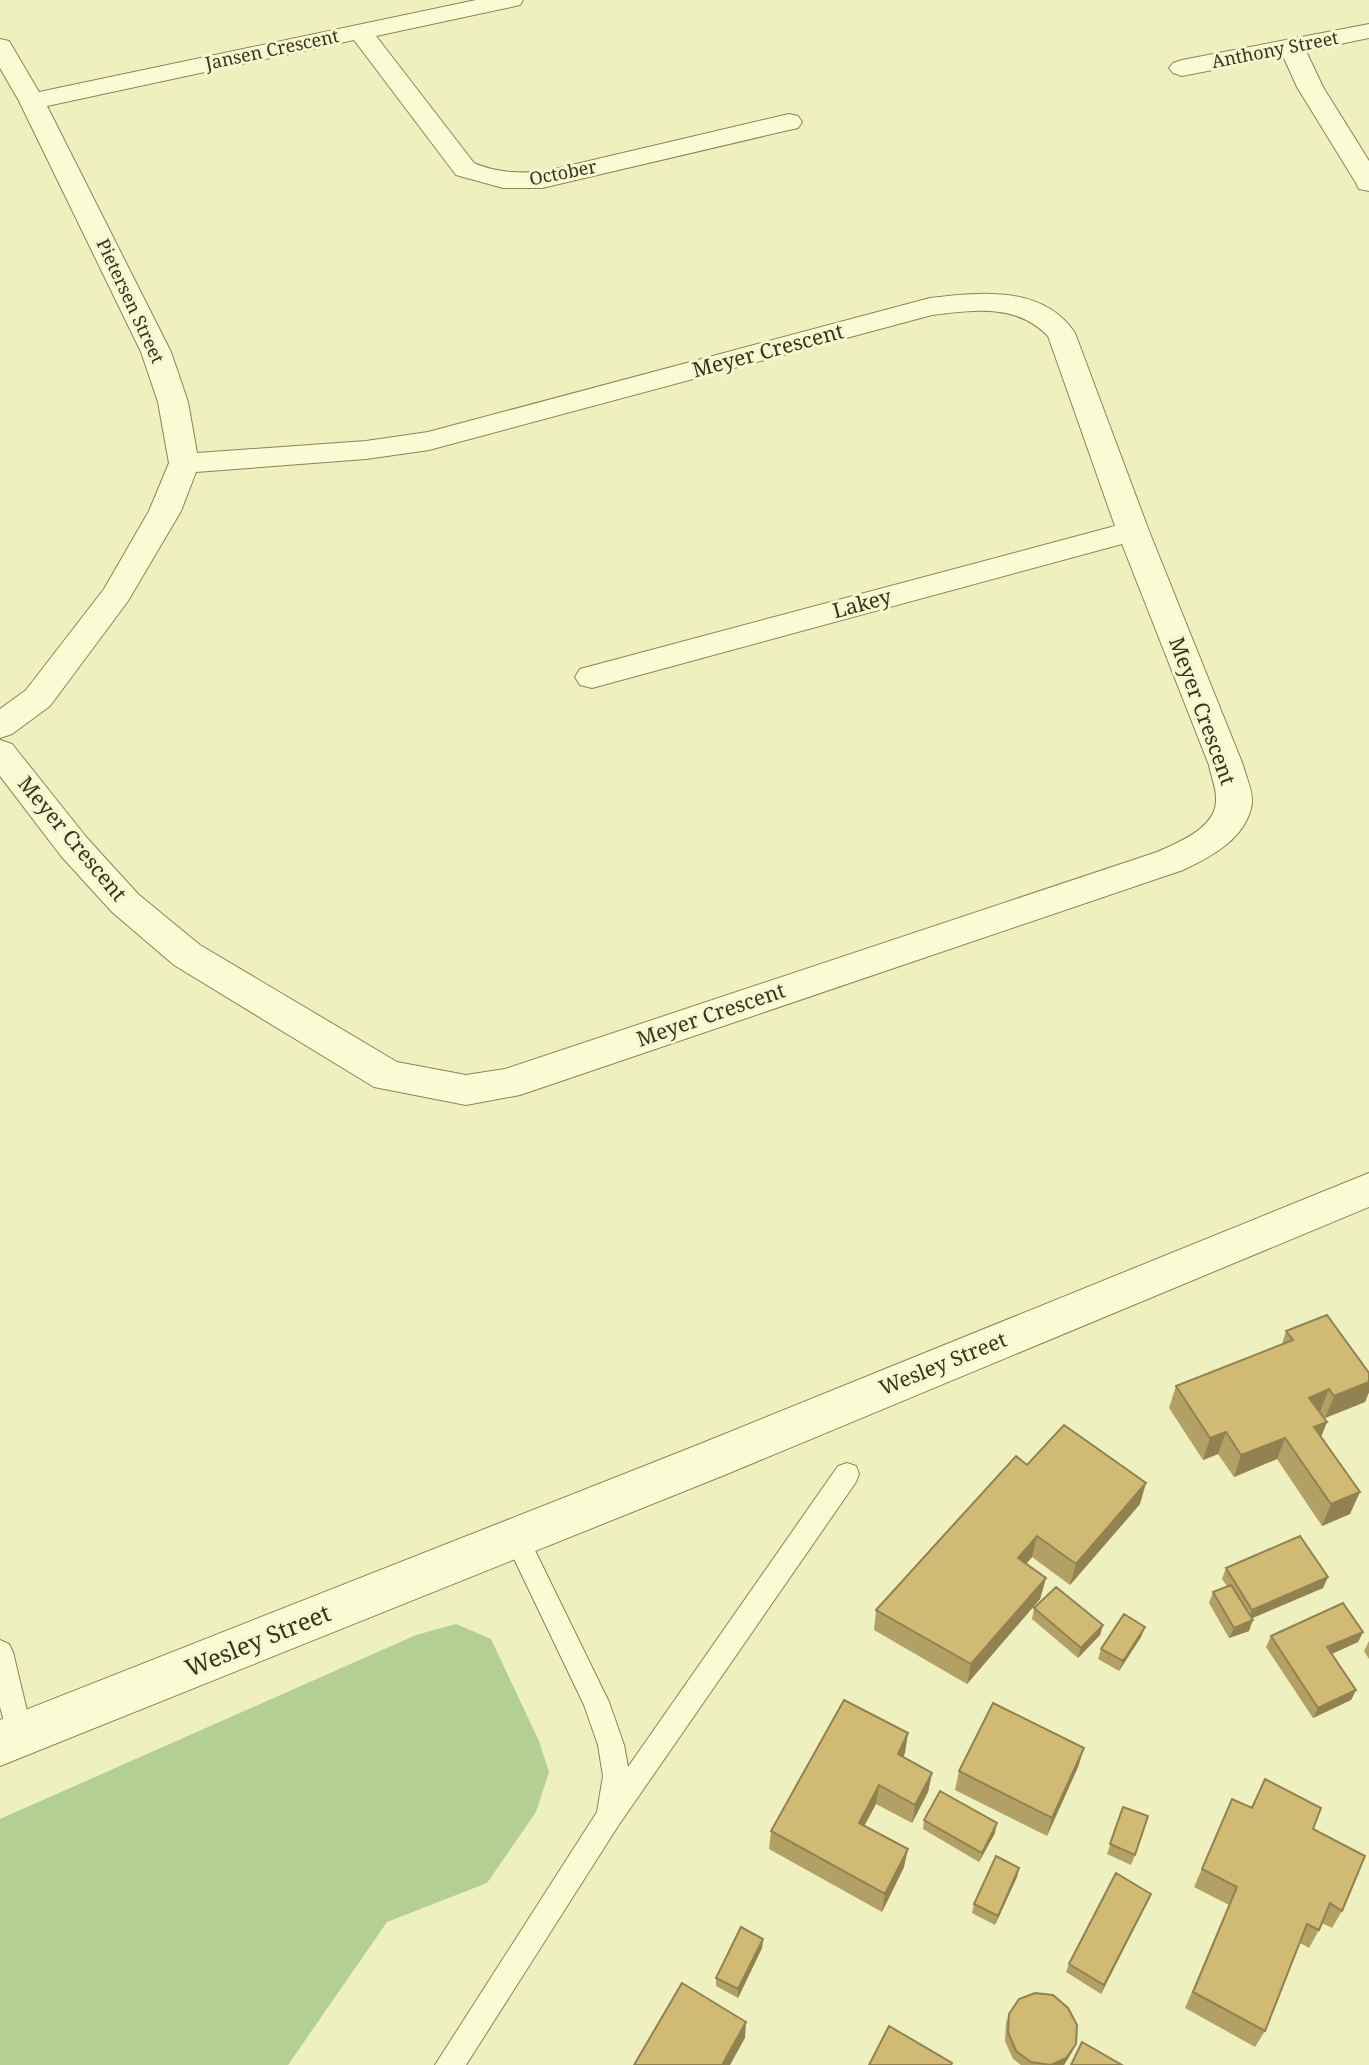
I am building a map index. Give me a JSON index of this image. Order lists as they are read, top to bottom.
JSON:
{
  "streets": {
    "street": [
      "Jansen Crescent",
      "Anthony Street",
      "October",
      "Pietersen Street",
      "Meyer Crescent",
      "Lakey",
      "Wesley Street"
    ]
  },
  "crossings": [
    ["Jansen Crescent", "October"],
    ["Jansen Crescent", "Pietersen Street"],
    ["Pietersen Street", "Meyer Crescent"],
    ["Meyer Crescent", "Lakey"]
  ]
}
